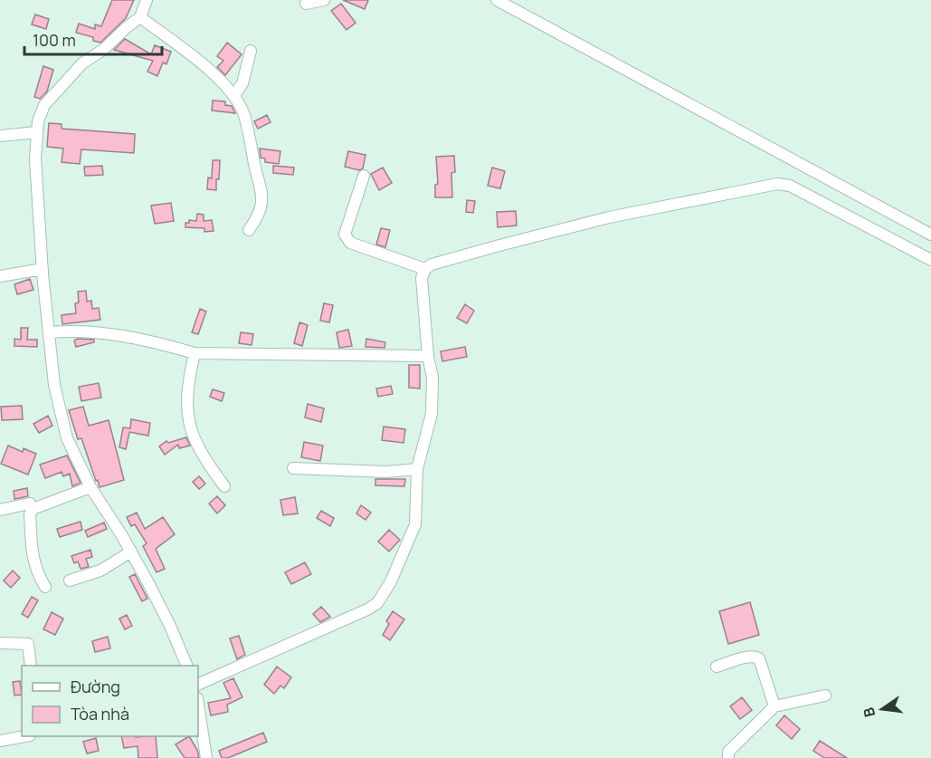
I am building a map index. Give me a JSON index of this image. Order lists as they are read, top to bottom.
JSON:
{
  "legend": ["Đường", "Tòa nhà"],
  "scale_bar": "100 m",
  "north": "left"
}
